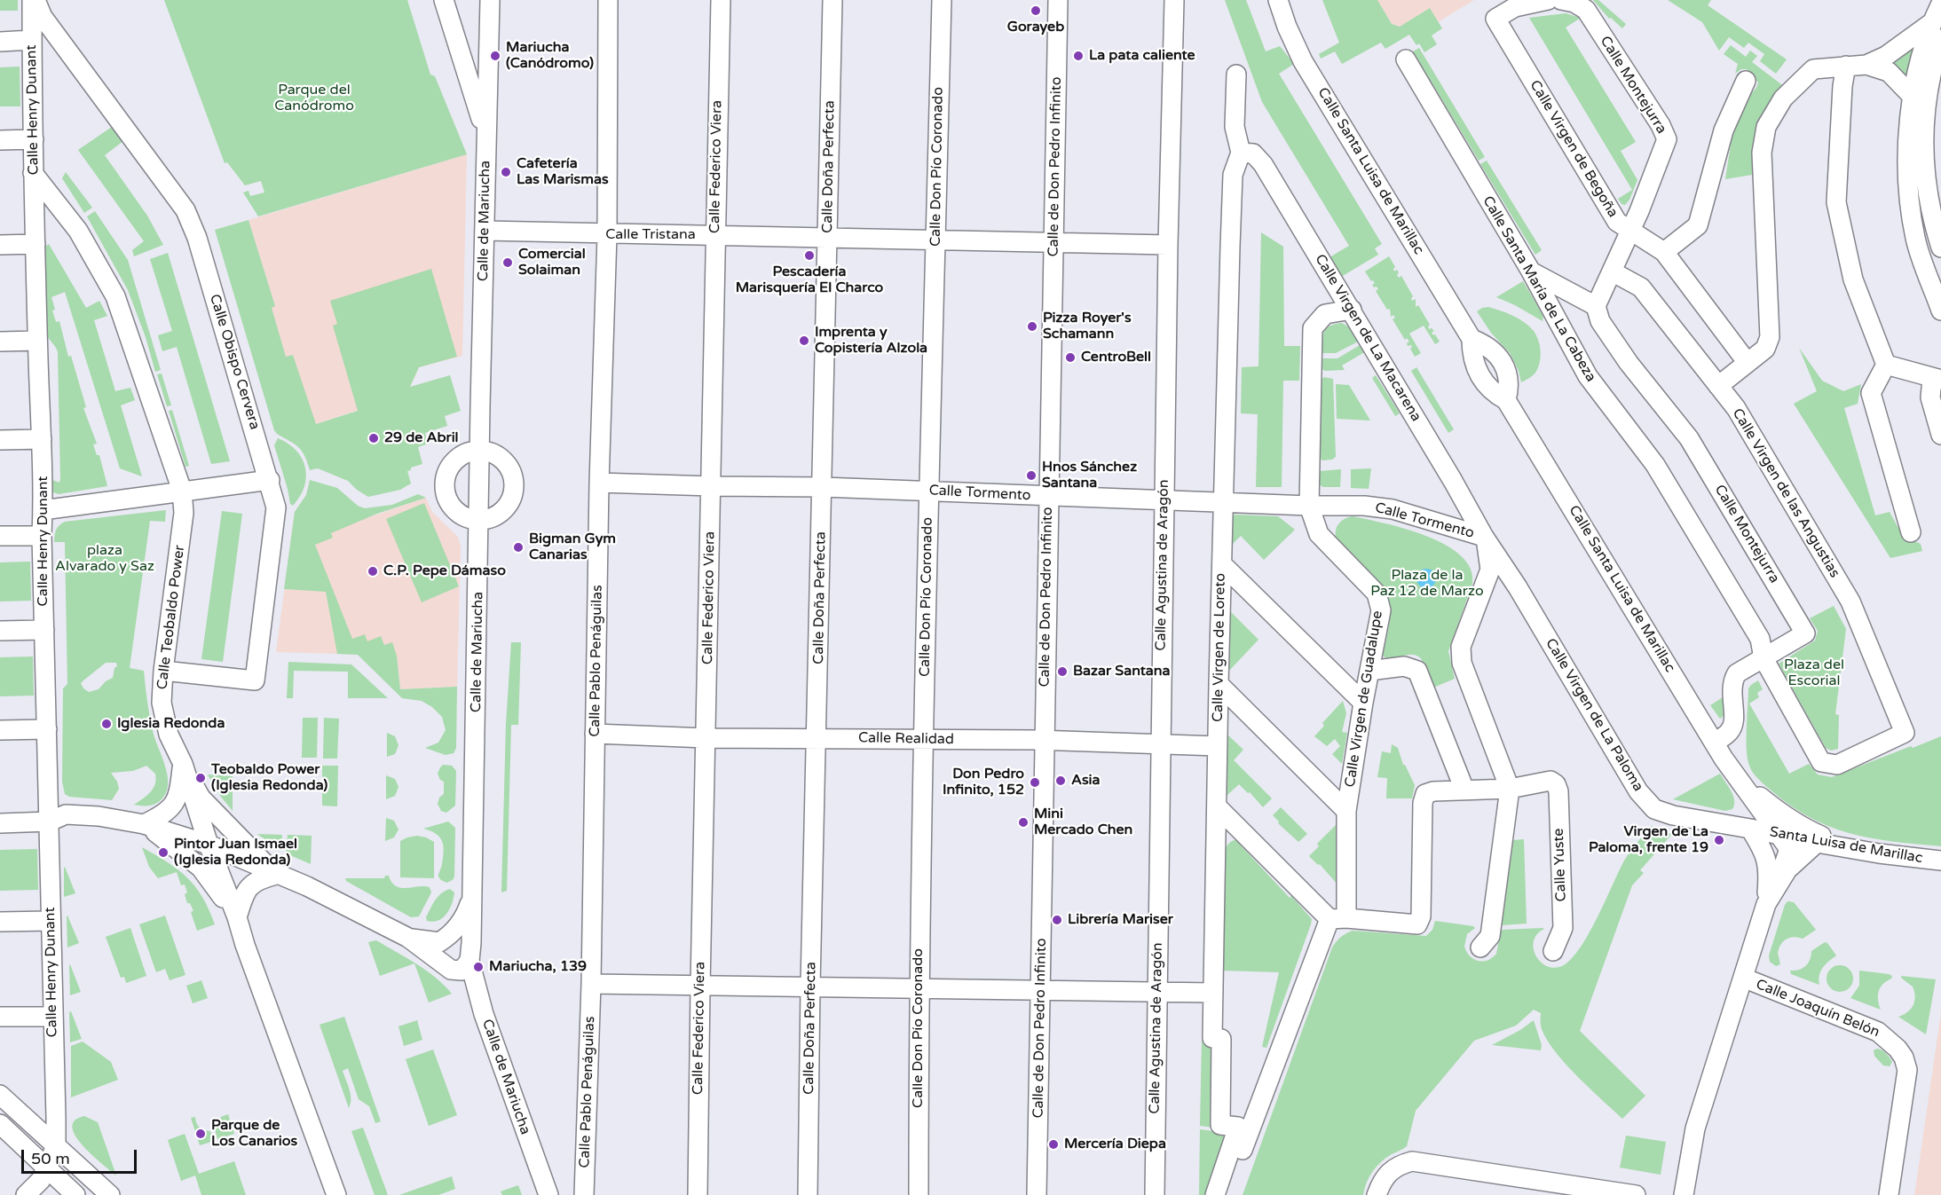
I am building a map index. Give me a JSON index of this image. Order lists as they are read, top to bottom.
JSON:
{
  "streets": {
    "street": [
      "Calle Montejurra",
      "Calle Henry Dunant",
      "Calle Virgen de Begoña",
      "Calle Federico Viera",
      "Calle Doña Perfecta",
      "Calle Don Pío Coronado",
      "Calle de Don Pedro Infinito",
      "Calle Santa Luisa de Marillac",
      "Calle de Mariucha",
      "Calle Tristana",
      "Calle Santa María de La Cabeza",
      "Calle Virgen de La Macarena",
      "Calle Obispo Cervera",
      "Calle Tormento",
      "Calle Virgen de las Angustias",
      "Calle Agustina de Aragón",
      "Calle Teobaldo Power",
      "Calle Virgen de Loreto",
      "Calle Pablo Penáguilas",
      "Calle Virgen de Guadalupe",
      "Calle Virgen de La Paloma",
      "Calle Realidad",
      "Santa Luisa de Marillac",
      "Calle Yuste",
      "Calle Joaquín Belón"
    ]
  },
  "crossings": [
    ["Calle Montejurra", "Calle Virgen de Begoña"],
    ["Calle Montejurra", "Calle Santa Luisa de Marillac"],
    ["Calle Montejurra", "Calle Santa María de La Cabeza"],
    ["Calle Montejurra", "Calle Virgen de las Angustias"],
    ["Calle Henry Dunant", "Calle Obispo Cervera"],
    ["Calle Henry Dunant", "Calle Teobaldo Power"],
    ["Calle Federico Viera", "Calle Tristana"],
    ["Calle Federico Viera", "Calle Tormento"],
    ["Calle Federico Viera", "Calle Realidad"],
    ["Calle Doña Perfecta", "Calle Tristana"],
    ["Calle Doña Perfecta", "Calle Tormento"],
    ["Calle Doña Perfecta", "Calle Realidad"],
    ["Calle Don Pío Coronado", "Calle Tristana"],
    ["Calle Don Pío Coronado", "Calle Tormento"],
    ["Calle Don Pío Coronado", "Calle Realidad"],
    ["Calle de Don Pedro Infinito", "Calle Tristana"],
    ["Calle de Don Pedro Infinito", "Calle Tormento"],
    ["Calle de Don Pedro Infinito", "Calle Realidad"],
    ["Calle Santa Luisa de Marillac", "Calle Virgen de La Paloma"],
    ["Calle Santa Luisa de Marillac", "Santa Luisa de Marillac"],
    ["Calle de Mariucha", "Calle Tristana"],
    ["Calle Tristana", "Calle Agustina de Aragón"],
    ["Calle Tristana", "Calle Pablo Penáguilas"],
    ["Calle Santa María de La Cabeza", "Calle Virgen de las Angustias"],
    ["Calle Virgen de La Macarena", "Calle Tormento"],
    ["Calle Virgen de La Macarena", "Calle Virgen de Loreto"],
    ["Calle Virgen de La Macarena", "Calle Virgen de La Paloma"],
    ["Calle Obispo Cervera", "Calle Teobaldo Power"],
    ["Calle Tormento", "Calle Agustina de Aragón"],
    ["Calle Tormento", "Calle Virgen de Loreto"],
    ["Calle Tormento", "Calle Pablo Penáguilas"],
    ["Calle Tormento", "Calle Virgen de Guadalupe"],
    ["Calle Tormento", "Calle Virgen de La Paloma"],
    ["Calle Agustina de Aragón", "Calle Realidad"],
    ["Calle Virgen de Loreto", "Calle Realidad"],
    ["Calle Pablo Penáguilas", "Calle Realidad"],
    ["Calle Virgen de La Paloma", "Santa Luisa de Marillac"]
  ],
  "parks": [
    "Parque del Canódromo",
    "plaza Alvarado y Saz",
    "Plaza de la Paz 12 de Marzo",
    "Plaza del Escorial"
  ],
  "places": [
    "Gorayeb",
    "Mariucha (Canódromo)",
    "La pata caliente",
    "Cafetería Las Marismas",
    "Pescadería Marisquería El Charco",
    "Comercial Solaiman",
    "Pizza Royer's Schamann",
    "Imprenta y Copistería Alzola",
    "CentroBell",
    "29 de Abril",
    "Hnos Sánchez Santana",
    "Bigman Gym Canarias",
    "C.P. Pepe Dámaso",
    "Bazar Santana",
    "Iglesia Redonda",
    "Teobaldo Power (Iglesia Redonda)",
    "Asia",
    "Don Pedro Infinito, 152",
    "Mini Mercado Chen",
    "Virgen de La Paloma, frente 19",
    "Pintor Juan Ismael (Iglesia Redonda)",
    "Librería Mariser",
    "Mariucha, 139",
    "Parque de Los Canarios",
    "Mercería Diepa"
  ],
  "scale_bar": "50 m"
}
